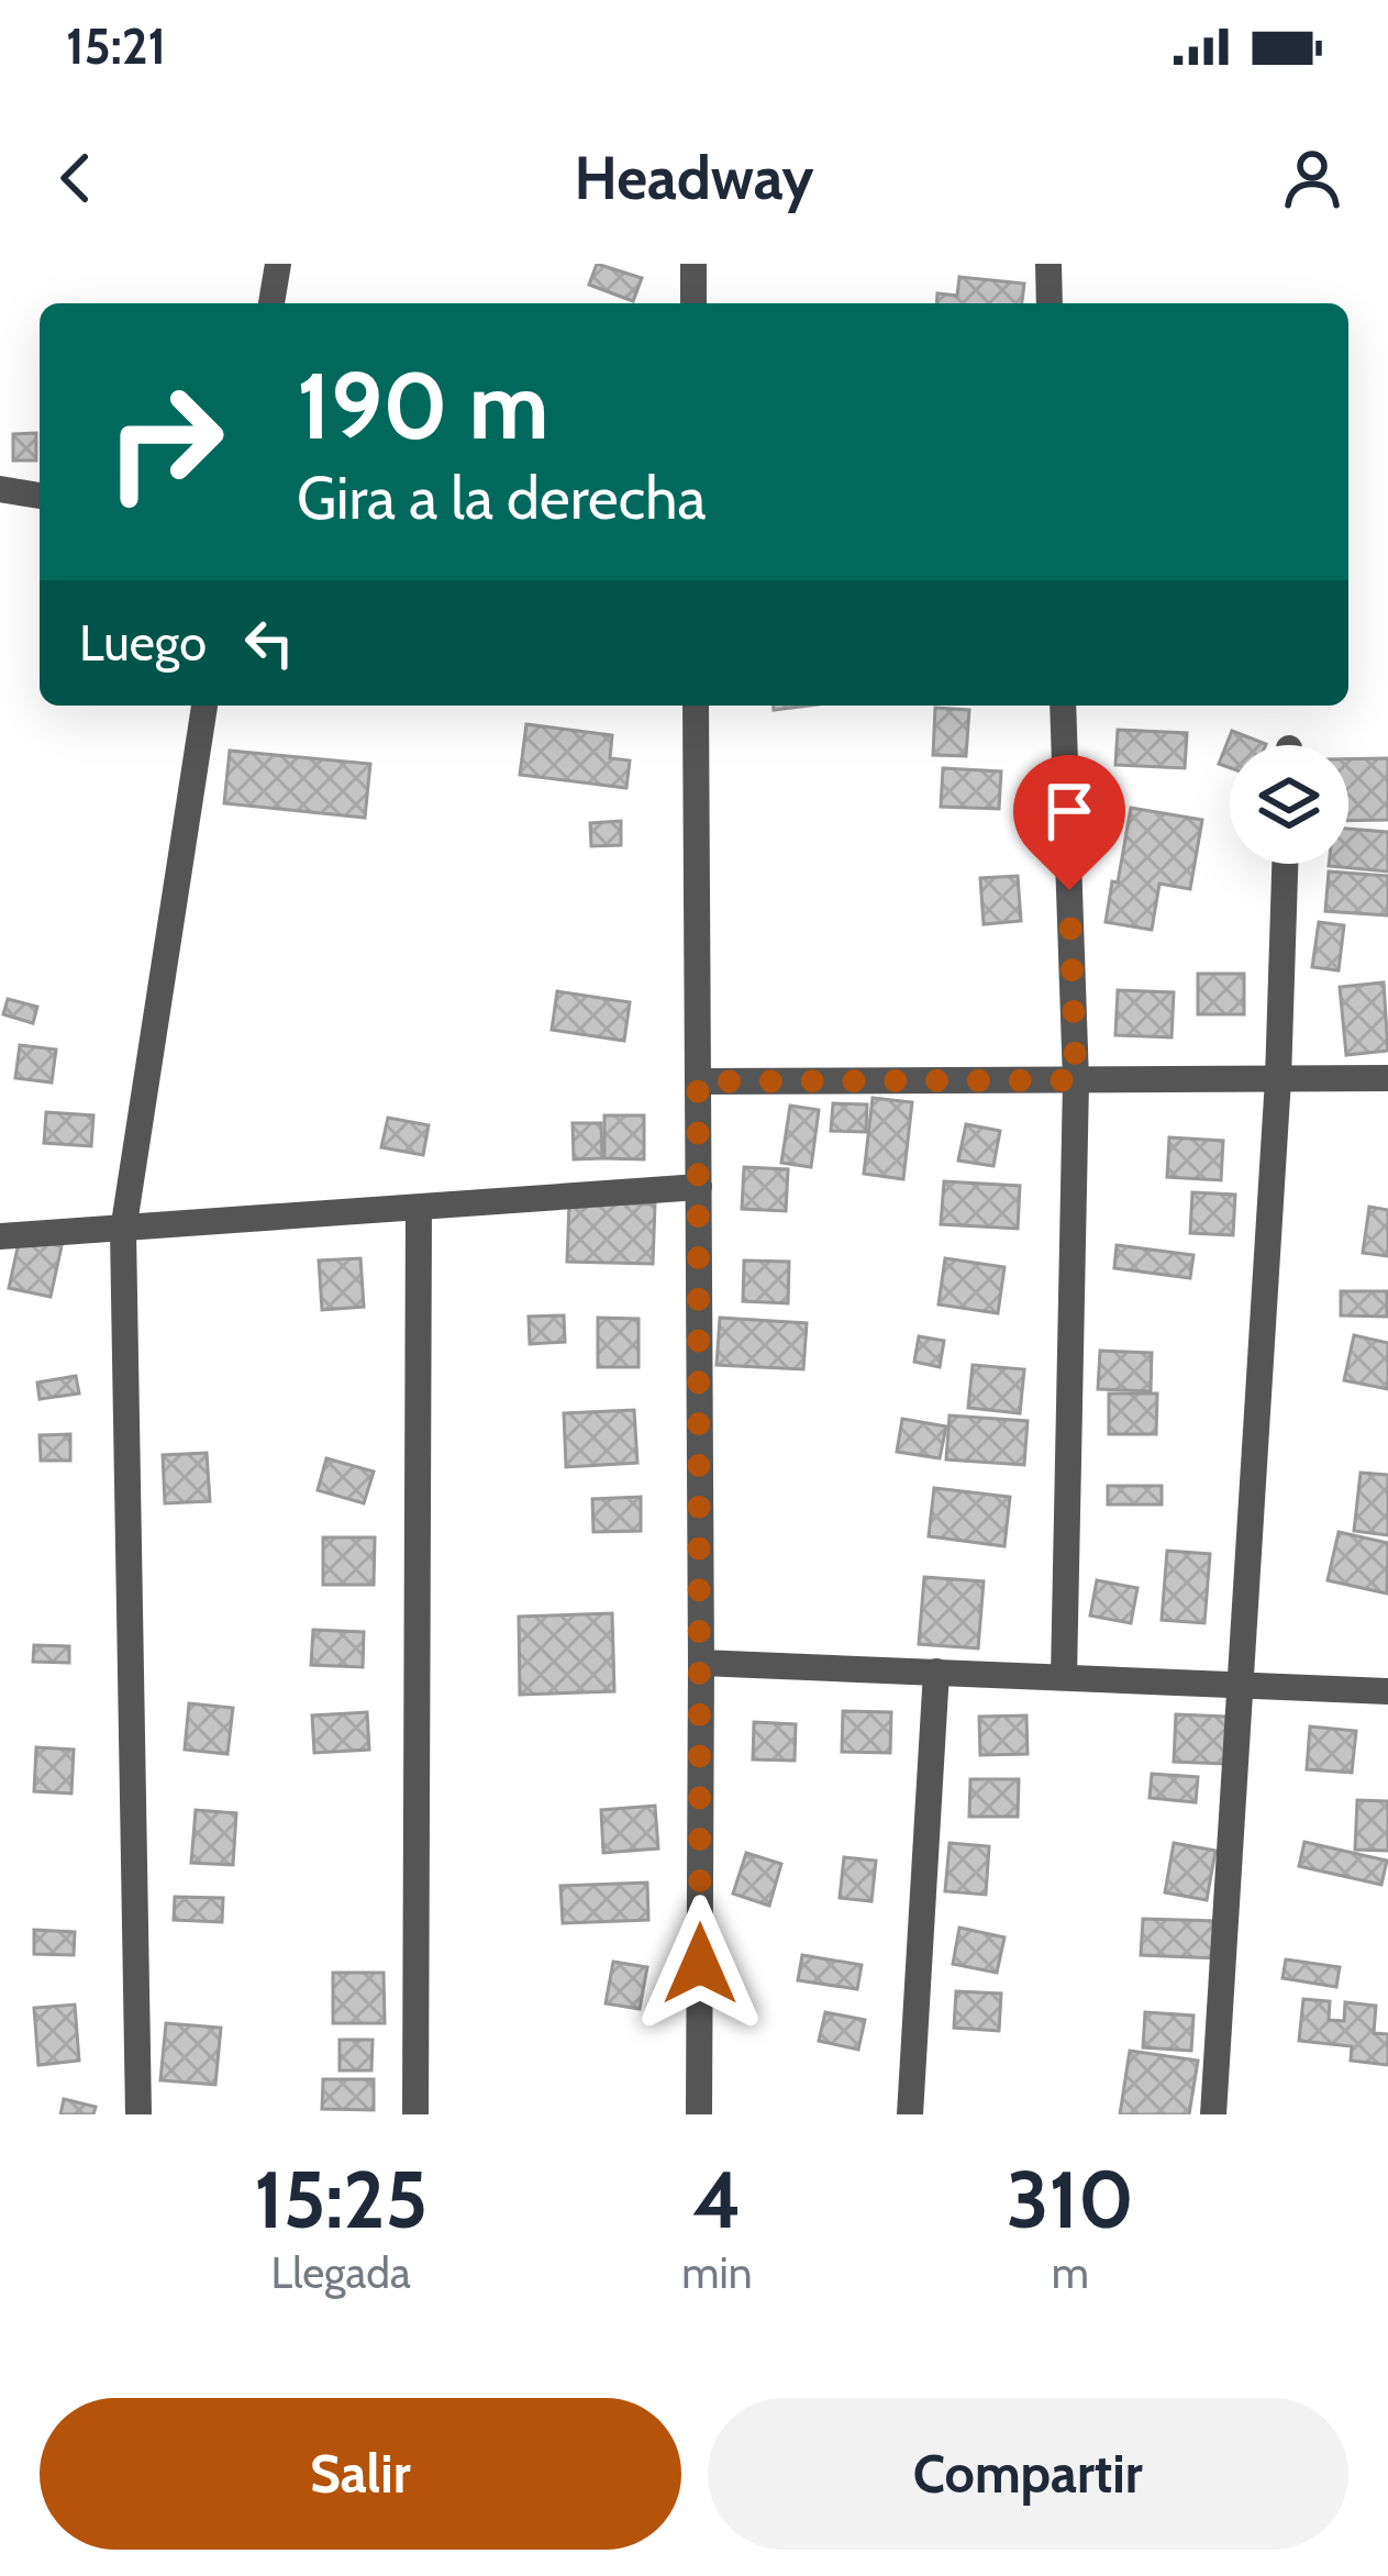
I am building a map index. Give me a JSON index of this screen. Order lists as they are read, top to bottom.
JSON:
{
  "page": {
    "status": "15:21",
    "header": "Headway",
    "turn": ["190 m", "Gira a la derecha"],
    "then": "Luego",
    "eta": [
      "15:25",
      "Llegada",
      "4",
      "min",
      "310",
      "m"
    ],
    "buttons": ["Salir", "Compartir"]
  }
}
